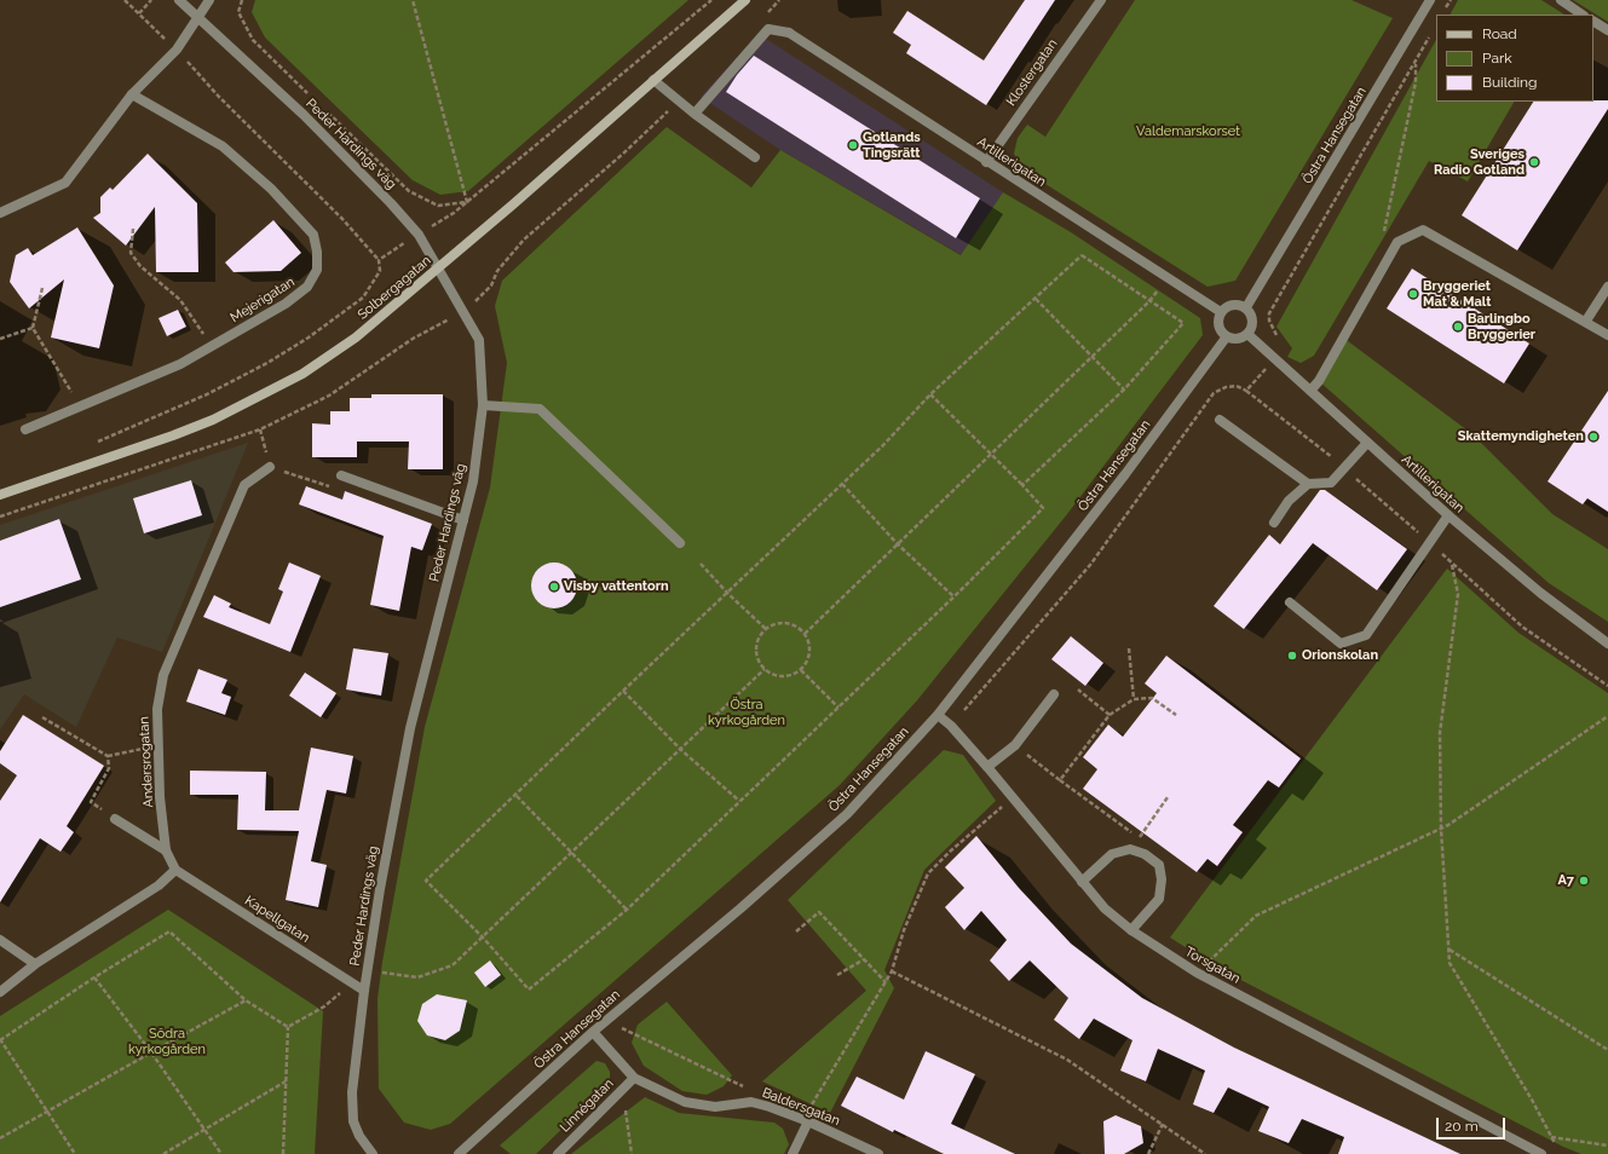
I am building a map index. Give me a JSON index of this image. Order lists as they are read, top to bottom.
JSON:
{
  "streets": {
    "main road": ["Solbergagatan"],
    "street": [
      "Klostergatan",
      "Östra Hansegatan",
      "Peder Hardings väg",
      "Artillerigatan",
      "Mejerigatan",
      "Andersrogatan",
      "Kapellgatan",
      "Torsgatan",
      "Linnégatan",
      "Baldersgatan"
    ]
  },
  "crossings": [
    ["Klostergatan", "Artillerigatan"],
    ["Östra Hansegatan", "Artillerigatan"],
    ["Östra Hansegatan", "Torsgatan"],
    ["Östra Hansegatan", "Baldersgatan"],
    ["Peder Hardings väg", "Solbergagatan"],
    ["Peder Hardings väg", "Kapellgatan"],
    ["Andersrogatan", "Kapellgatan"],
    ["Linnégatan", "Baldersgatan"]
  ],
  "parks": ["Valdemarskorset", "Östra kyrkogården", "Södra kyrkogården"],
  "places": [
    "Gotlands Tingsrätt",
    "Sveriges Radio Gotland",
    "Bryggeriet Mat & Malt",
    "Barlingbo Bryggerier",
    "Skattemyndigheten",
    "Visby vattentorn",
    "Orionskolan",
    "A7"
  ],
  "legend": ["Road", "Park", "Building"],
  "scale_bar": "20 m"
}
